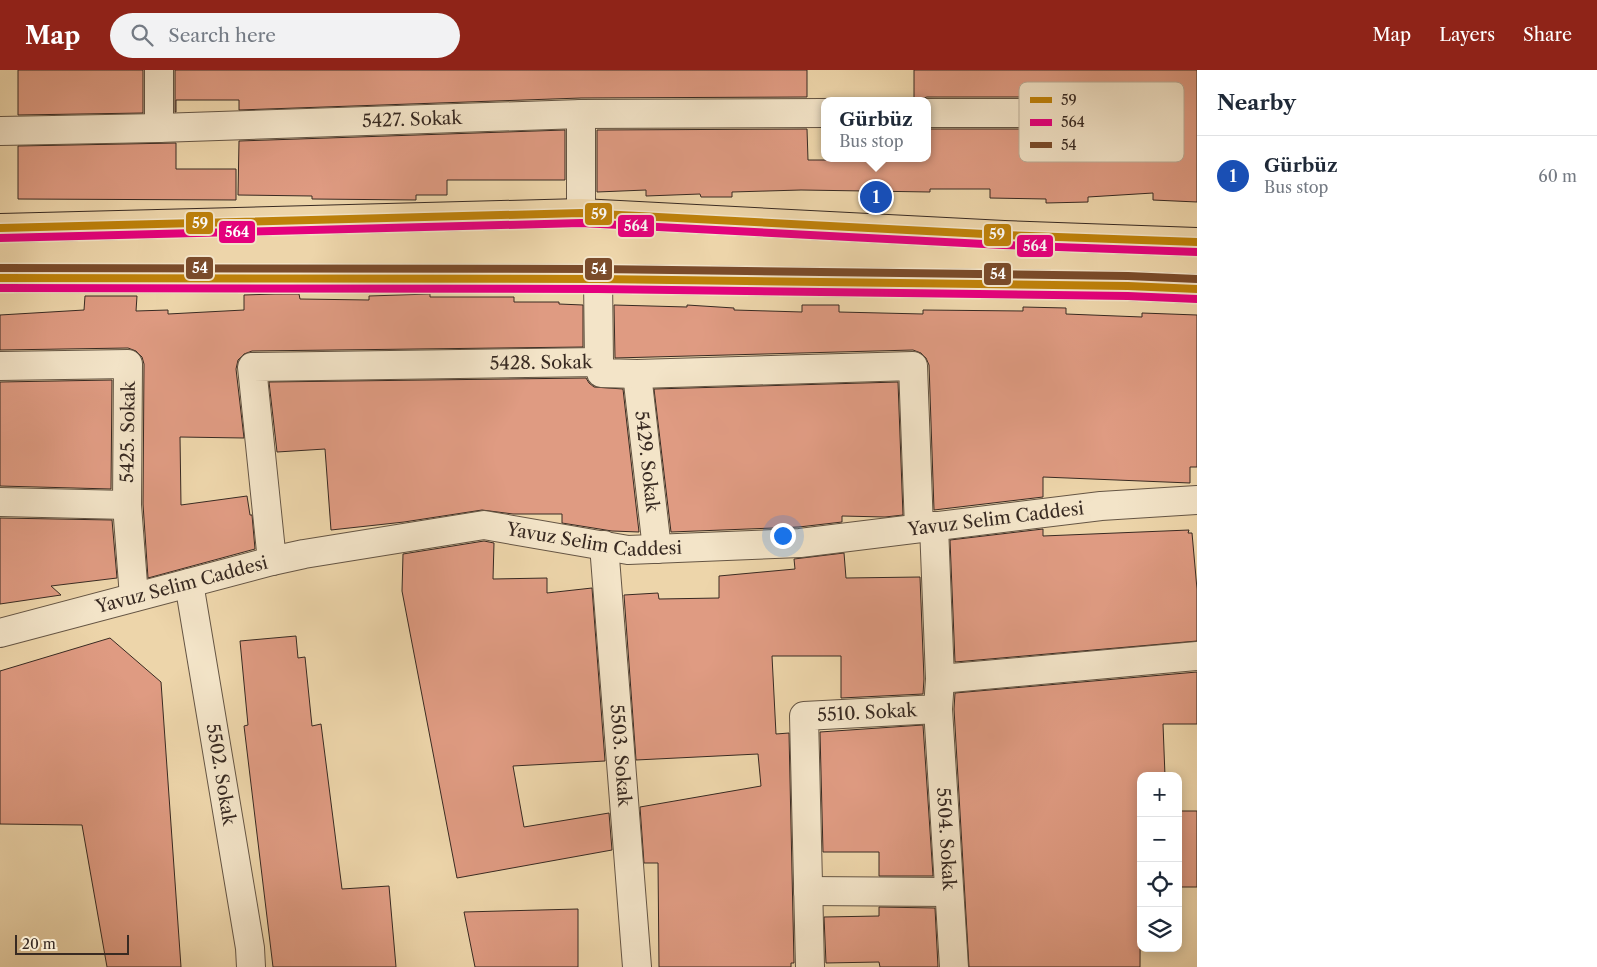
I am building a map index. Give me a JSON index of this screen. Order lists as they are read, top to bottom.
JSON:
{
  "streets": {
    "street": [
      "5427. Sokak",
      "5428. Sokak",
      "5425. Sokak",
      "5429. Sokak",
      "Yavuz Selim Caddesi",
      "5510. Sokak",
      "5503. Sokak",
      "5502. Sokak",
      "5504. Sokak"
    ]
  },
  "crossings": [
    ["5428. Sokak", "5429. Sokak"],
    ["5428. Sokak", "Yavuz Selim Caddesi"],
    ["5428. Sokak", "5510. Sokak"],
    ["5425. Sokak", "Yavuz Selim Caddesi"],
    ["5429. Sokak", "Yavuz Selim Caddesi"],
    ["Yavuz Selim Caddesi", "5510. Sokak"],
    ["Yavuz Selim Caddesi", "5503. Sokak"],
    ["Yavuz Selim Caddesi", "5502. Sokak"],
    ["5510. Sokak", "5504. Sokak"]
  ],
  "lines": ["transit line 59", "transit line 564", "transit line 54"],
  "legend": ["59", "564", "54"],
  "scale_bar": "20 m",
  "page": {
    "header": "Map",
    "search": "Search here",
    "nav": ["Map", "Layers", "Share"],
    "heading": "Nearby",
    "popup": ["Gürbüz", "Bus stop"],
    "list": [
      {
        "mark": "1",
        "name": "Gürbüz",
        "note": "Bus stop",
        "value": "60 m"
      }
    ],
    "pins": "1",
    "map_buttons": ["+", "−"],
    "scale": "20 m"
  }
}
